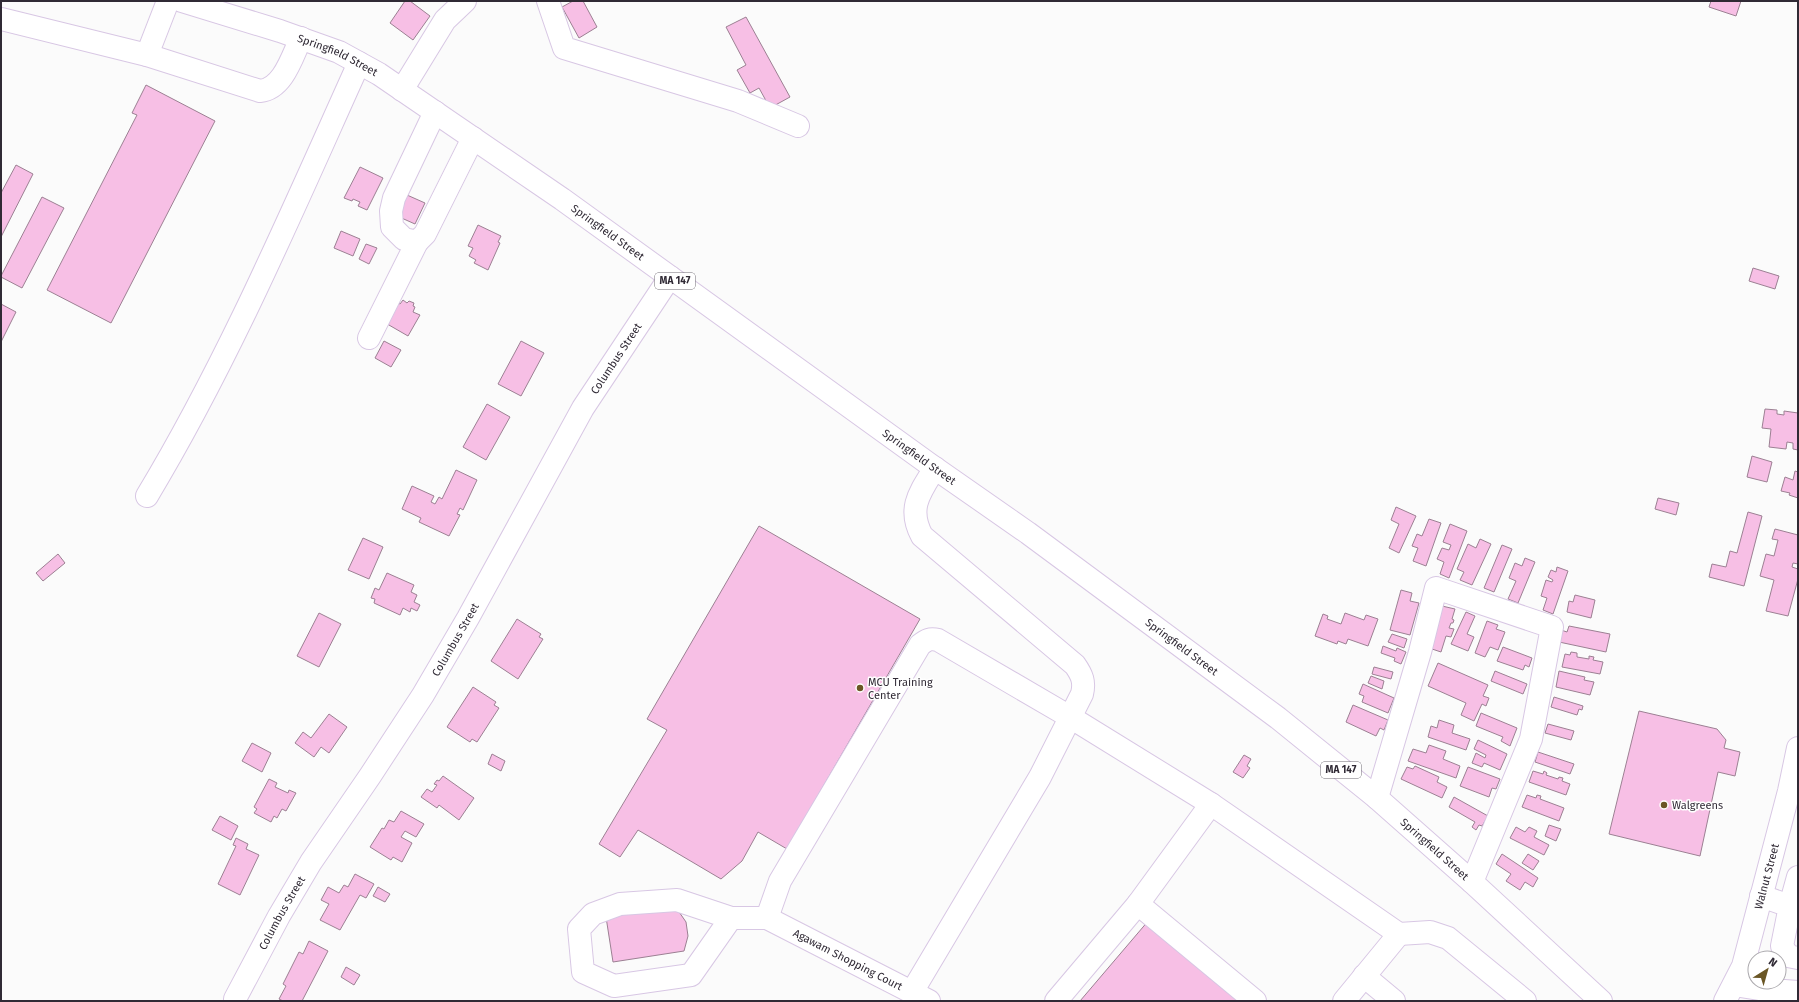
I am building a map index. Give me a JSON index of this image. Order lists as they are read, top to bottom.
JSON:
{
  "streets": {
    "main road": [
      "Springfield Street",
      "MA 147",
      "Columbus Street",
      "Walnut Street",
      "Agawam Shopping Court"
    ]
  },
  "crossings": [
    ["Springfield Street", "Columbus Street"]
  ],
  "places": ["MCU Training Center", "Walgreens"],
  "north": "top right"
}
